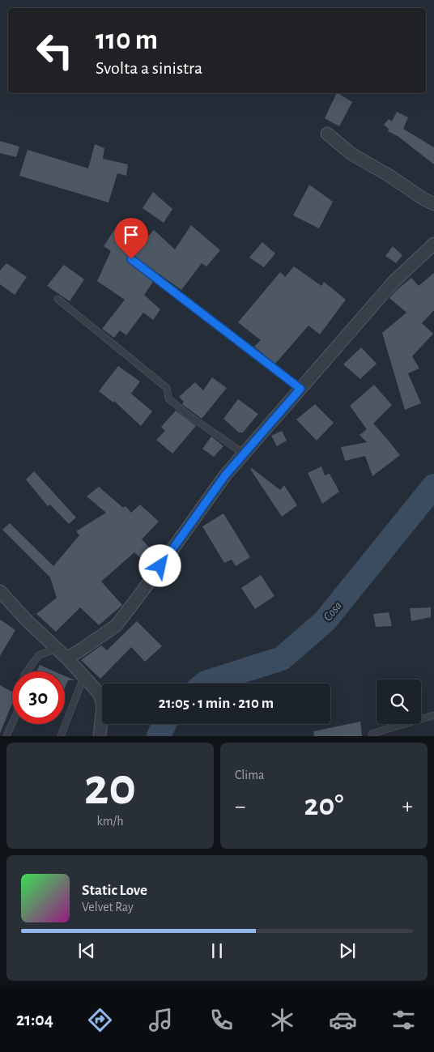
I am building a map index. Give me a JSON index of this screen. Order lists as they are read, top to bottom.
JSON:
{
  "water": ["Cosa"],
  "page": {
    "turn": ["110 m", "Svolta a sinistra"],
    "limit": "30",
    "trip": "21:05 · 1 min · 210 m",
    "tile": [
      ["20", "km/h"],
      "Clima"
    ],
    "heat": ["−", "20°", "+"],
    "song": ["Static Love", "Velvet Ray"],
    "tabs": "21:04"
  }
}
